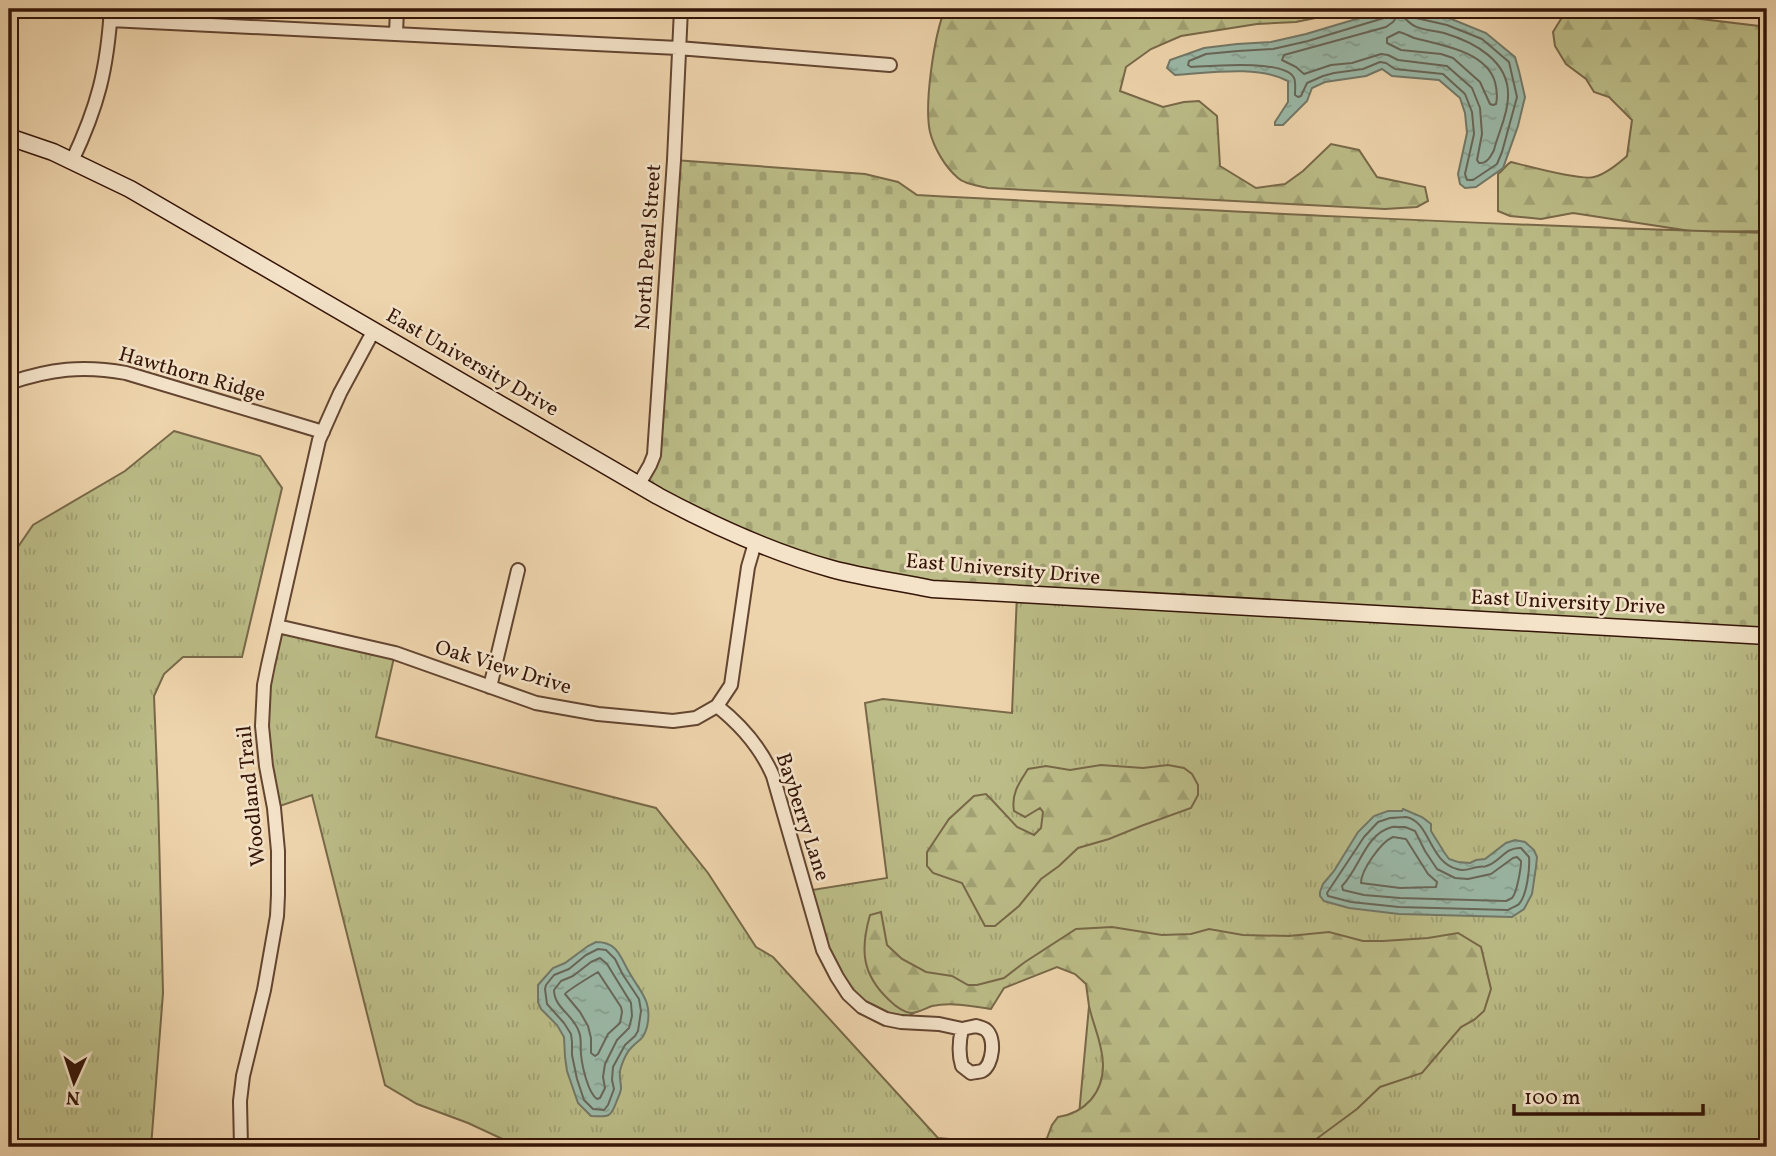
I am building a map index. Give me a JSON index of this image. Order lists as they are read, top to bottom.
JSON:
{
  "streets": {
    "main road": ["East University Drive"],
    "street": [
      "North Pearl Street",
      "Hawthorn Ridge",
      "Oak View Drive",
      "Woodland Trail",
      "Bayberry Lane"
    ]
  },
  "crossings": [
    ["North Pearl Street", "East University Drive"],
    ["East University Drive", "Woodland Trail"],
    ["Hawthorn Ridge", "Woodland Trail"],
    ["Oak View Drive", "Woodland Trail"],
    ["Oak View Drive", "Bayberry Lane"]
  ],
  "scale_bar": "100 m",
  "north": "bottom"
}
